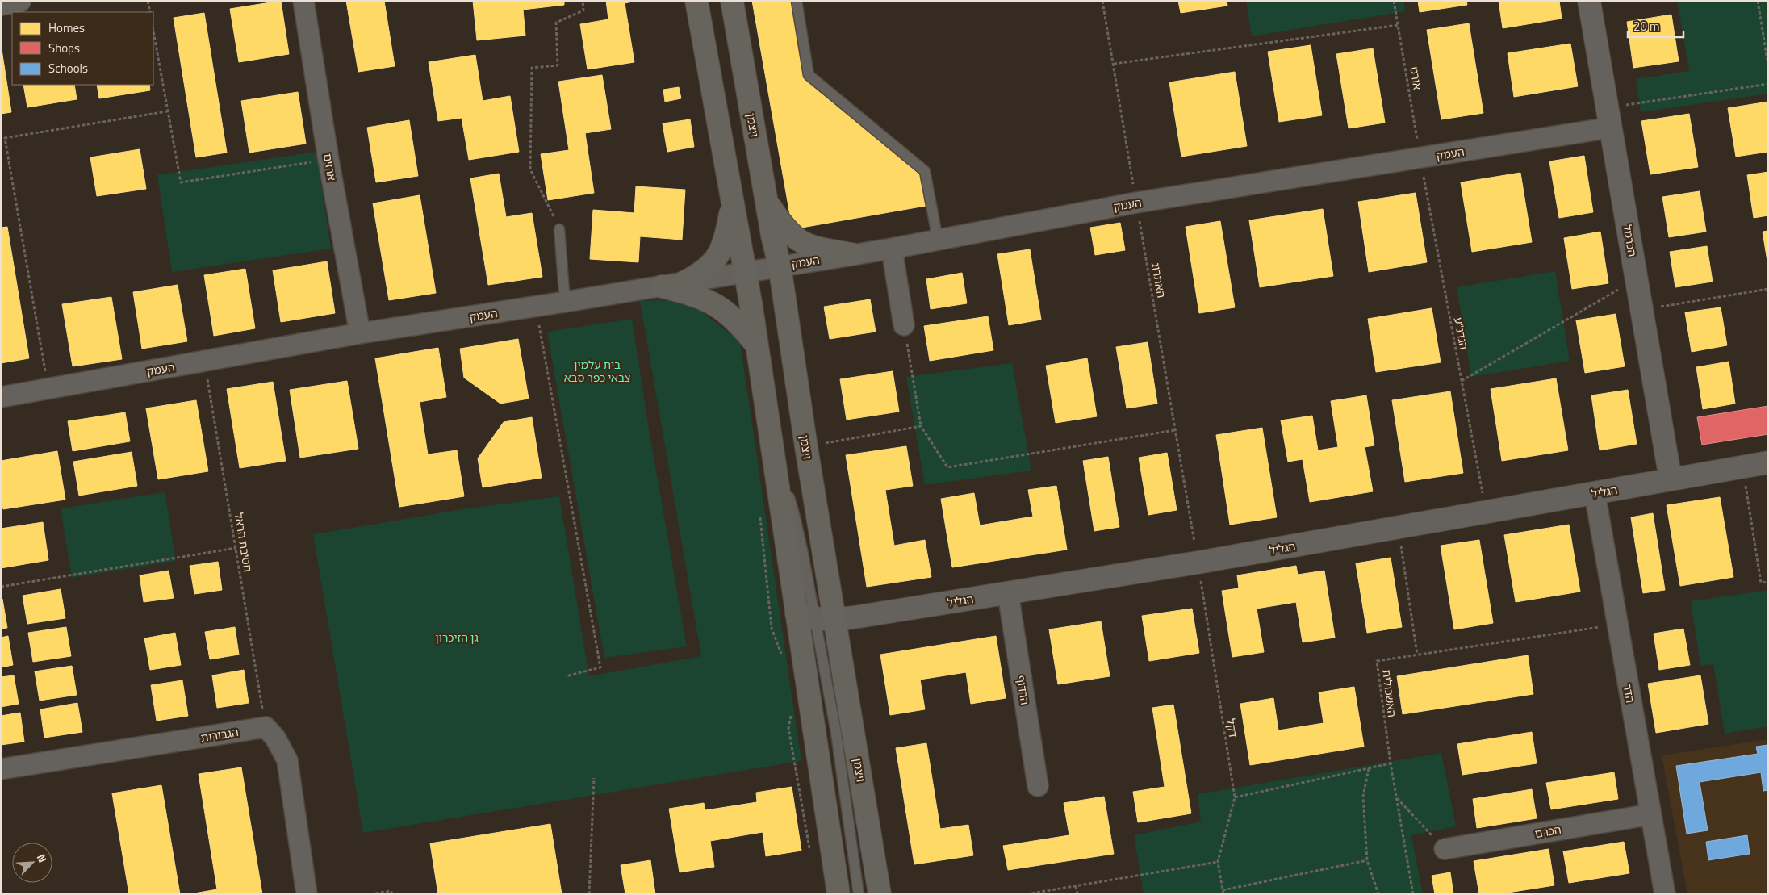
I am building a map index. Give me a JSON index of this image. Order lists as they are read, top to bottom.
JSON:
{
  "streets": {
    "main road": ["ויצמן"],
    "street": [
      "העמק",
      "ארזים",
      "הכרמל",
      "הגליל",
      "הרדוף",
      "הדר",
      "הגבורות",
      "הכרם"
    ],
    "path": [
      "אורט",
      "האתרוג",
      "הגדנ\"ע",
      "חטיבת הראל",
      "האשכולית",
      "דקל"
    ]
  },
  "crossings": [
    ["אורט", "העמק"],
    ["אורט", "הגדנ\"ע"],
    ["ויצמן", "העמק"],
    ["ויצמן", "הגליל"],
    ["העמק", "ארזים"],
    ["העמק", "הכרמל"],
    ["העמק", "האתרוג"],
    ["העמק", "הגדנ\"ע"],
    ["העמק", "חטיבת הראל"],
    ["הכרמל", "הגליל"],
    ["האתרוג", "הגליל"],
    ["האתרוג", "דקל"],
    ["הגדנ\"ע", "הגליל"],
    ["הגליל", "הרדוף"],
    ["הגליל", "הדר"],
    ["הגליל", "דקל"],
    ["חטיבת הראל", "הגבורות"],
    ["האשכולית", "הדר"],
    ["הדר", "הכרם"]
  ],
  "parks": ["בית עלמין צבאי כפר סבא", "גן הזיכרון"],
  "legend": ["Homes", "Shops", "Schools"],
  "scale_bar": "20 m",
  "north": "top right"
}
